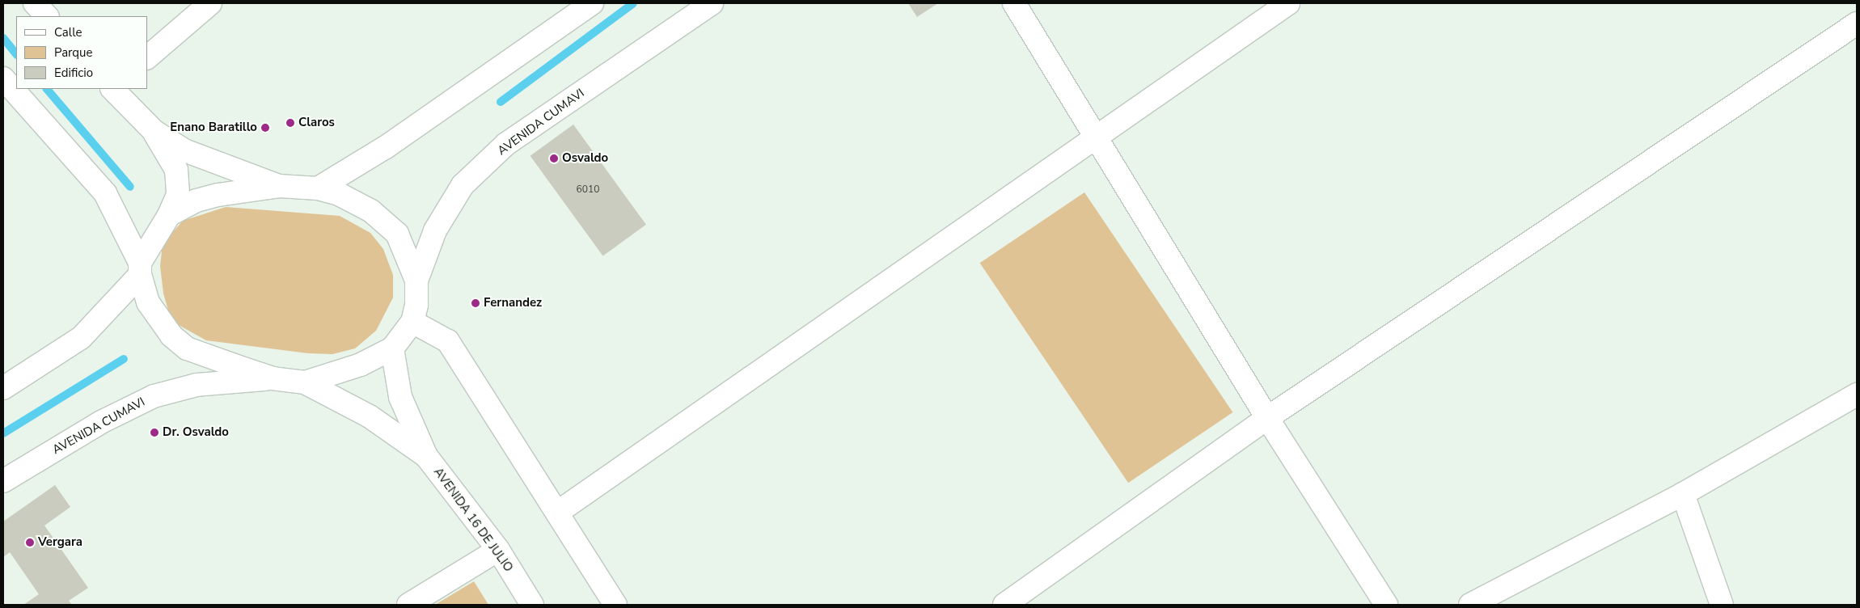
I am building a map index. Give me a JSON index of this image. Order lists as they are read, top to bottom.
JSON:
{
  "streets": {
    "street": ["AVENIDA CUMAVI", "AVENIDA 16 DE JULIO"]
  },
  "places": [
    "Claros",
    "Enano Baratillo",
    "Osvaldo",
    "Fernandez",
    "Dr. Osvaldo",
    "Vergara"
  ],
  "house_numbers": ["6010"],
  "legend": ["Calle", "Parque", "Edificio"]
}
